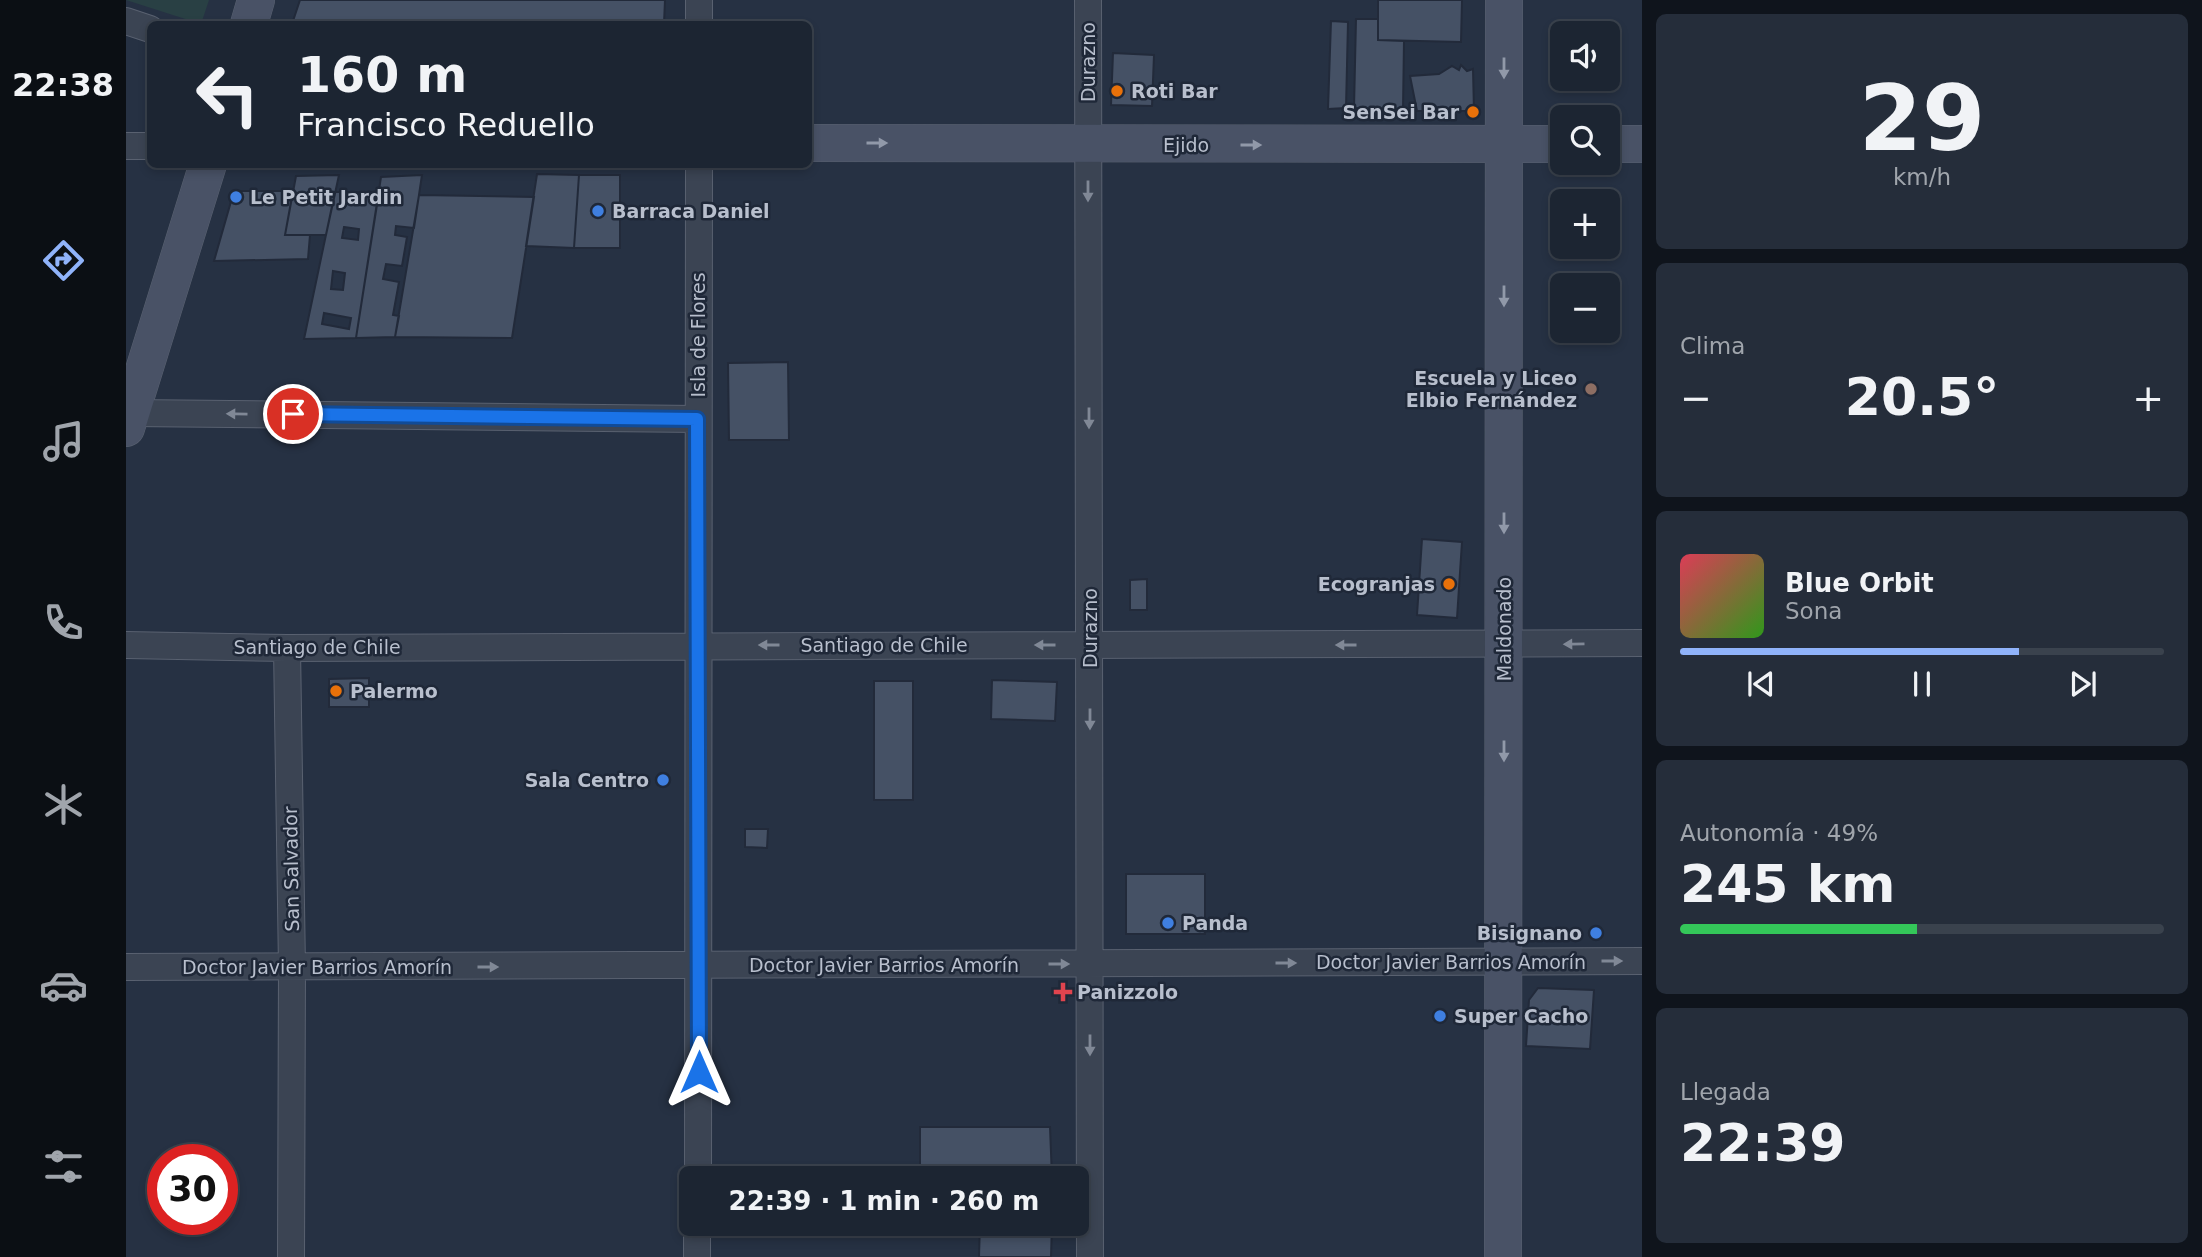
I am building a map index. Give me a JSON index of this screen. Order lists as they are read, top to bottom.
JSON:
{
  "streets": {
    "street": [
      "Durazno",
      "Ejido",
      "Isla de Flores",
      "Maldonado",
      "Santiago de Chile",
      "San Salvador",
      "Doctor Javier Barrios Amorín"
    ]
  },
  "crossings": [
    ["Durazno", "Ejido"],
    ["Durazno", "Santiago de Chile"],
    ["Durazno", "Doctor Javier Barrios Amorín"],
    ["Ejido", "Maldonado"],
    ["Isla de Flores", "Santiago de Chile"],
    ["Isla de Flores", "Doctor Javier Barrios Amorín"],
    ["Maldonado", "Santiago de Chile"],
    ["Maldonado", "Doctor Javier Barrios Amorín"],
    ["Santiago de Chile", "San Salvador"],
    ["San Salvador", "Doctor Javier Barrios Amorín"]
  ],
  "one_way": [
    "Durazno",
    "Ejido",
    "Maldonado",
    "Santiago de Chile",
    "Doctor Javier Barrios Amorín"
  ],
  "places": {
    "other": [
      "Roti Bar",
      "SenSei Bar",
      "Le Petit Jardin",
      "Barraca Daniel",
      "Escuela y Liceo Elbio Fernández",
      "Ecogranjas",
      "Palermo",
      "Sala Centro",
      "Panda",
      "Bisignano",
      "Super Cacho"
    ],
    "health": ["Panizzolo"]
  },
  "page": {
    "tabs": "22:38",
    "tile": [
      ["29", "km/h"],
      "Clima",
      ["Autonomía · 49%", "245 km"],
      ["Llegada", "22:39"]
    ],
    "map_buttons": ["+", "−"],
    "turn": ["160 m", "Francisco Reduello"],
    "heat": ["−", "20.5°", "+"],
    "song": ["Blue Orbit", "Sona"],
    "limit": "30",
    "trip": "22:39 · 1 min · 260 m"
  }
}
